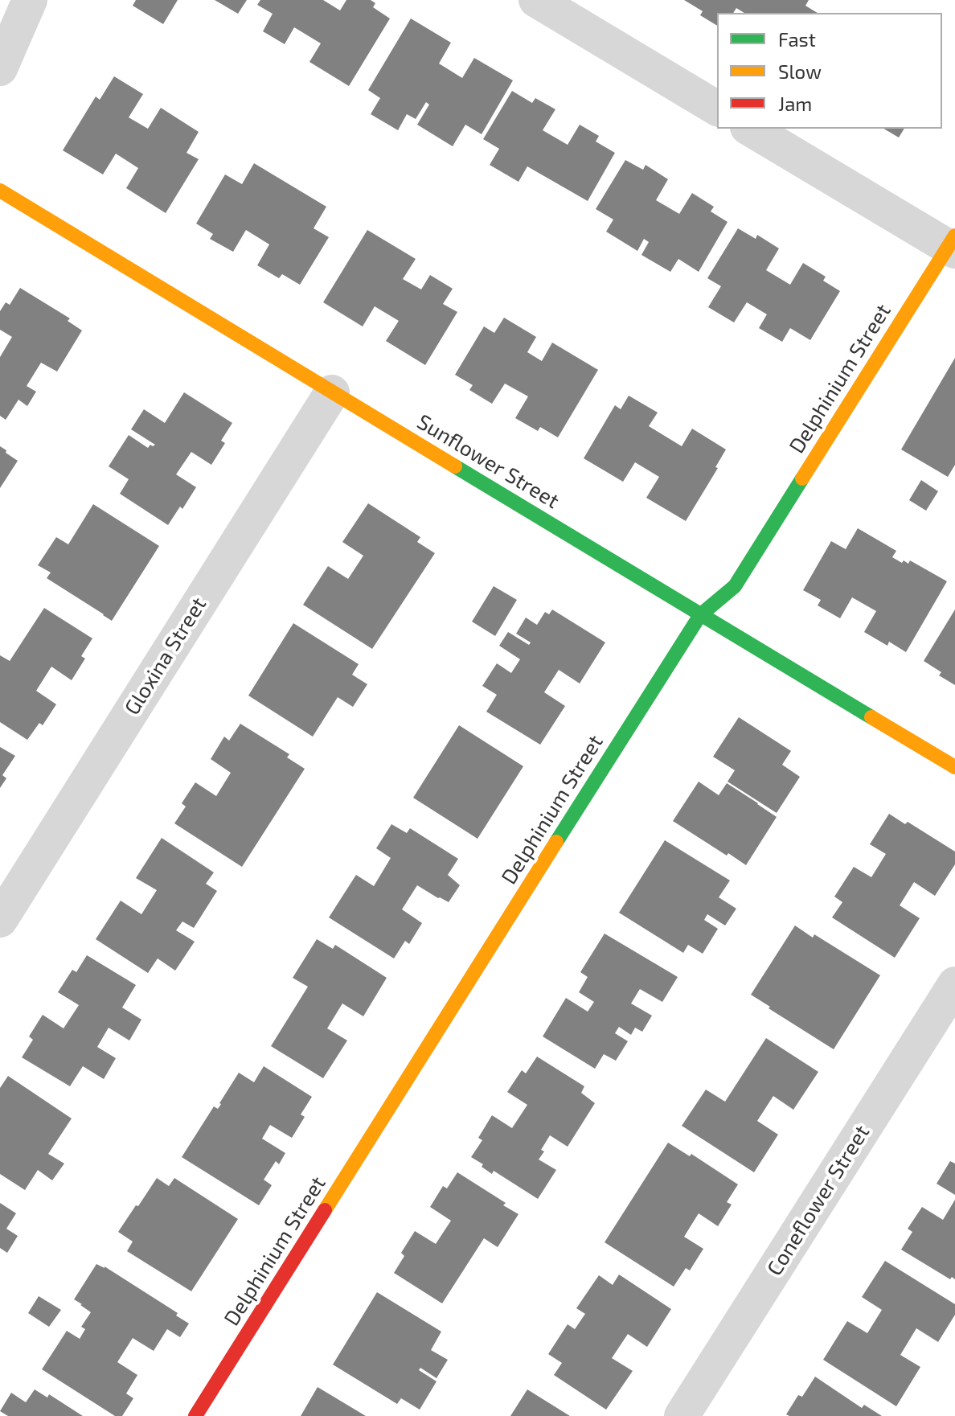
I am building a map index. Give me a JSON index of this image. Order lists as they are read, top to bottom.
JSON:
{
  "streets": {
    "street": [
      "Delphinium Street",
      "Sunflower Street",
      "Gloxina Street",
      "Coneflower Street"
    ]
  },
  "crossings": [
    ["Delphinium Street", "Sunflower Street"],
    ["Sunflower Street", "Gloxina Street"]
  ],
  "legend": ["Fast", "Slow", "Jam"]
}
